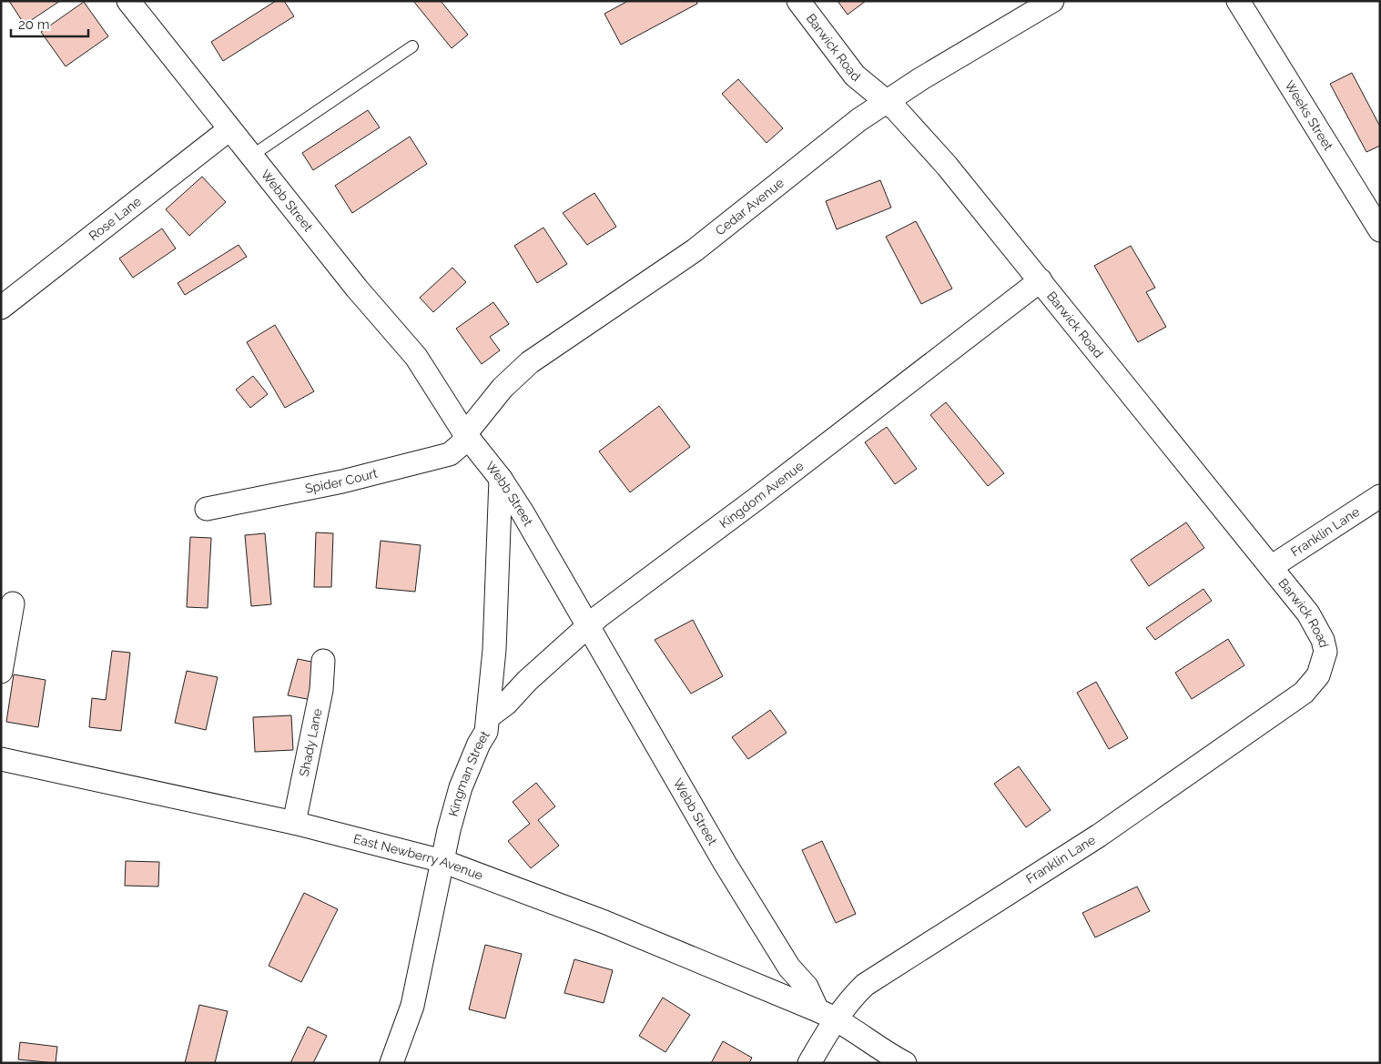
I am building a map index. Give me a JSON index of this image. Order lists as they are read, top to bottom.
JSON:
{
  "streets": {
    "street": [
      "Barwick Road",
      "Weeks Street",
      "Webb Street",
      "Cedar Avenue",
      "Rose Lane",
      "Spider Court",
      "Kingdom Avenue",
      "Franklin Lane",
      "Shady Lane",
      "Kingman Street",
      "East Newberry Avenue"
    ]
  },
  "crossings": [
    ["Barwick Road", "Cedar Avenue"],
    ["Barwick Road", "Kingdom Avenue"],
    ["Barwick Road", "Franklin Lane"],
    ["Webb Street", "Cedar Avenue"],
    ["Webb Street", "Rose Lane"],
    ["Webb Street", "Spider Court"],
    ["Webb Street", "Kingdom Avenue"],
    ["Webb Street", "Franklin Lane"],
    ["Webb Street", "Kingman Street"],
    ["Webb Street", "East Newberry Avenue"],
    ["Cedar Avenue", "Spider Court"],
    ["Kingdom Avenue", "Kingman Street"],
    ["Franklin Lane", "East Newberry Avenue"],
    ["Shady Lane", "East Newberry Avenue"],
    ["Kingman Street", "East Newberry Avenue"]
  ],
  "scale_bar": "20 m"
}
